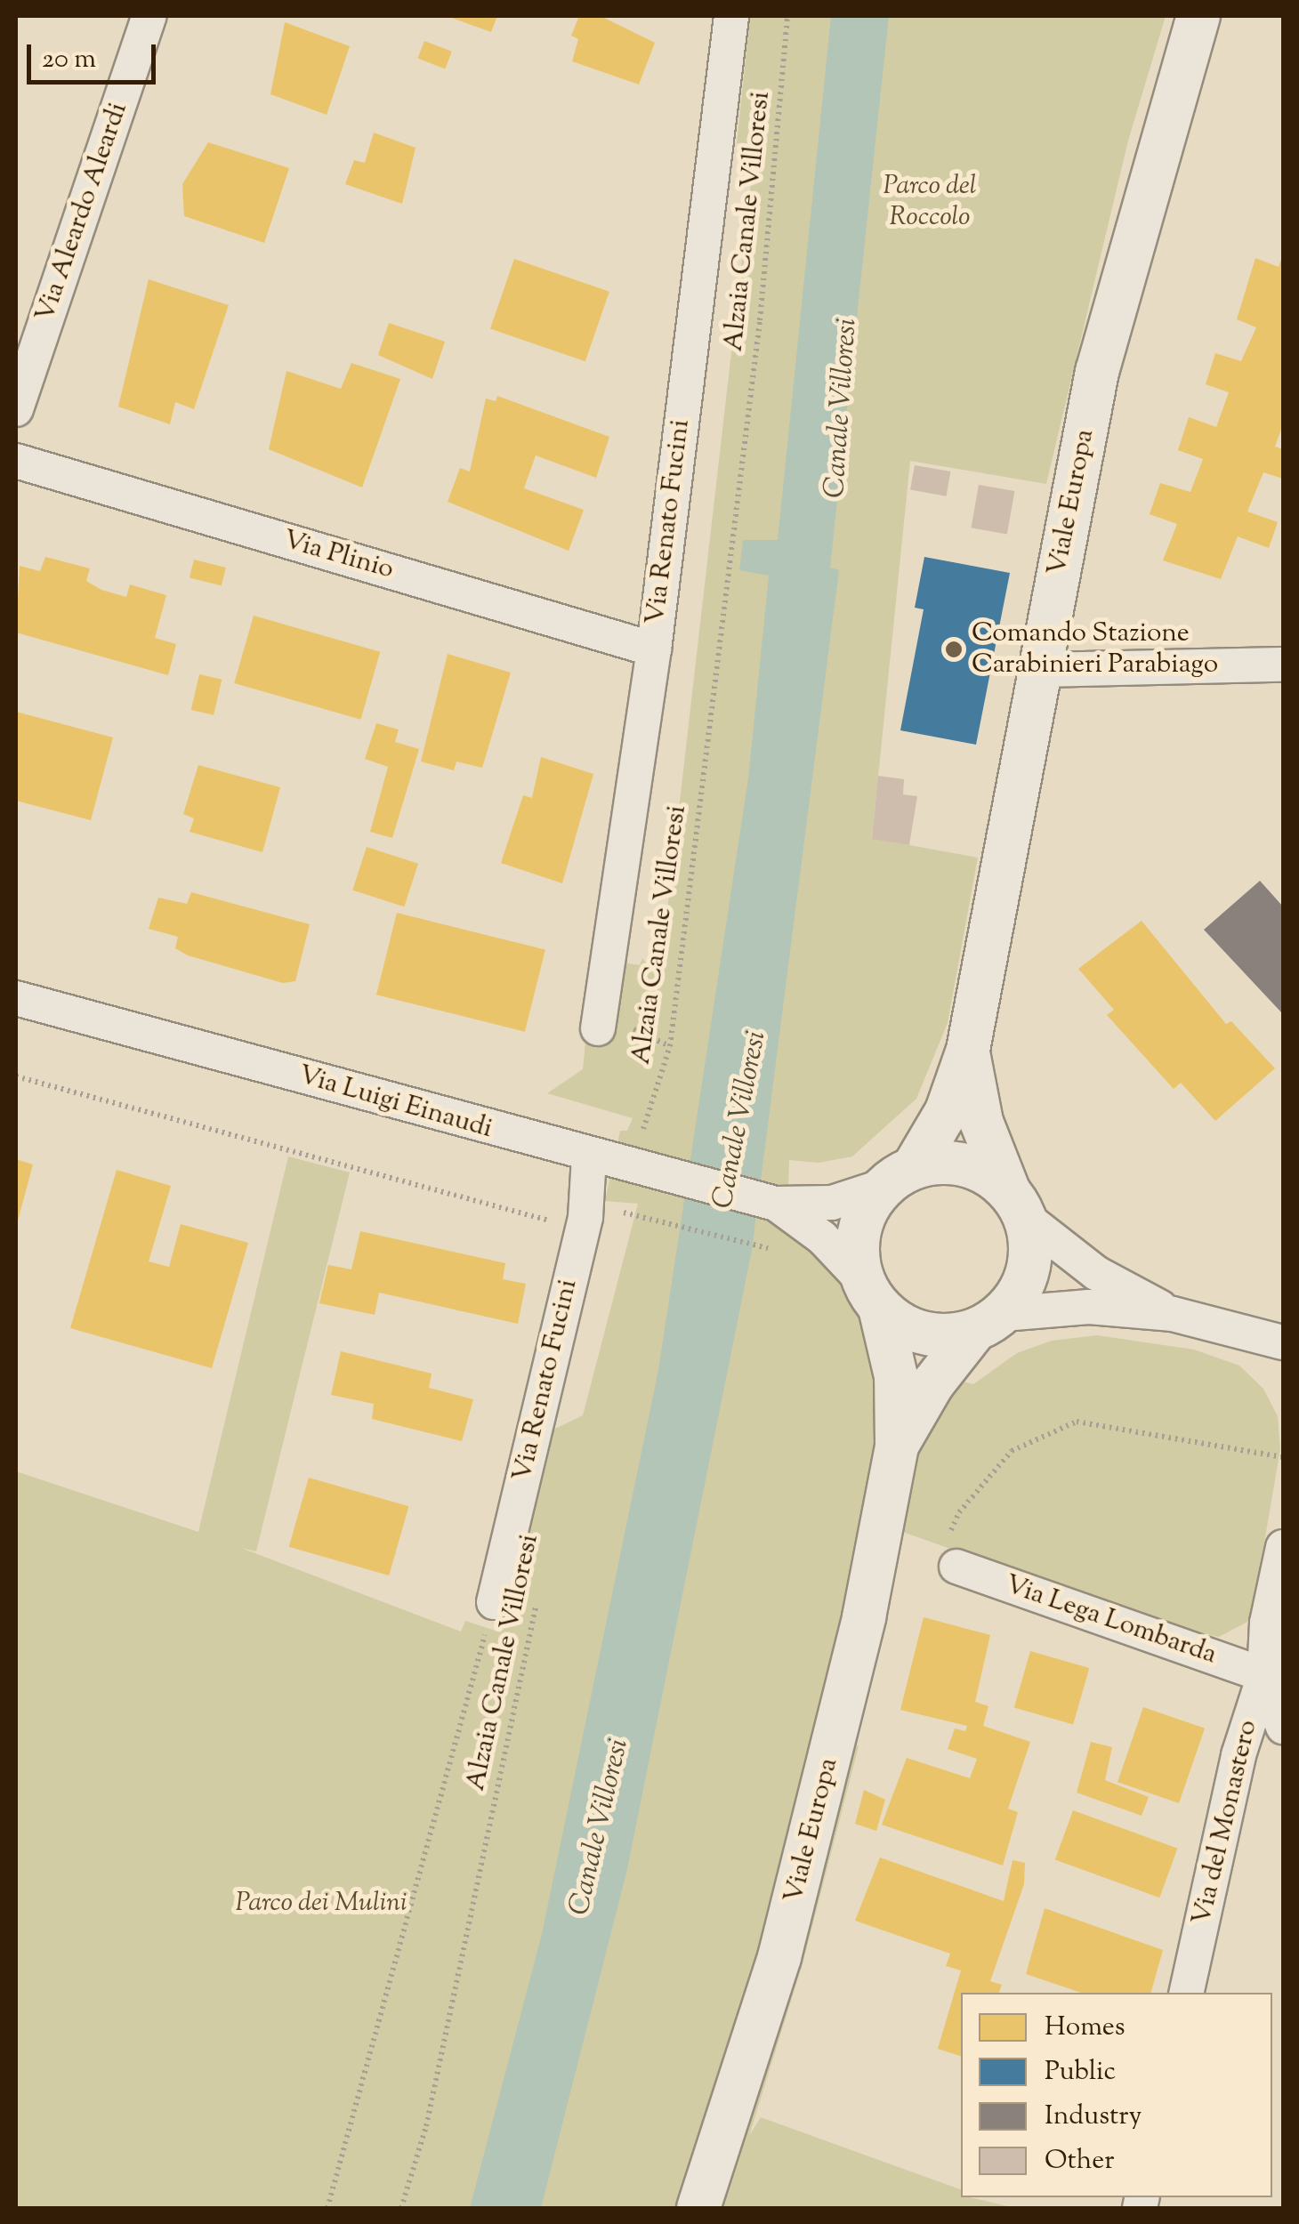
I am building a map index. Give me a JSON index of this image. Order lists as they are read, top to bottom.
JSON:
{
  "streets": {
    "street": [
      "Via Aleardo Aleardi",
      "Viale Europa",
      "Via Renato Fucini",
      "Via Plinio",
      "Via Luigi Einaudi",
      "Via Lega Lombarda",
      "Via del Monastero"
    ],
    "path": ["Alzaia Canale Villoresi"]
  },
  "crossings": [
    ["Alzaia Canale Villoresi", "Via Renato Fucini"],
    ["Alzaia Canale Villoresi", "Via Luigi Einaudi"],
    ["Viale Europa", "Via Luigi Einaudi"],
    ["Via Renato Fucini", "Via Plinio"],
    ["Via Renato Fucini", "Via Luigi Einaudi"],
    ["Via Lega Lombarda", "Via del Monastero"]
  ],
  "water": ["Canale Villoresi"],
  "parks": ["Parco del Roccolo", "Parco dei Mulini"],
  "places": ["Comando Stazione Carabinieri Parabiago"],
  "legend": [
    "Homes",
    "Public",
    "Industry",
    "Other"
  ],
  "scale_bar": "20 m"
}
